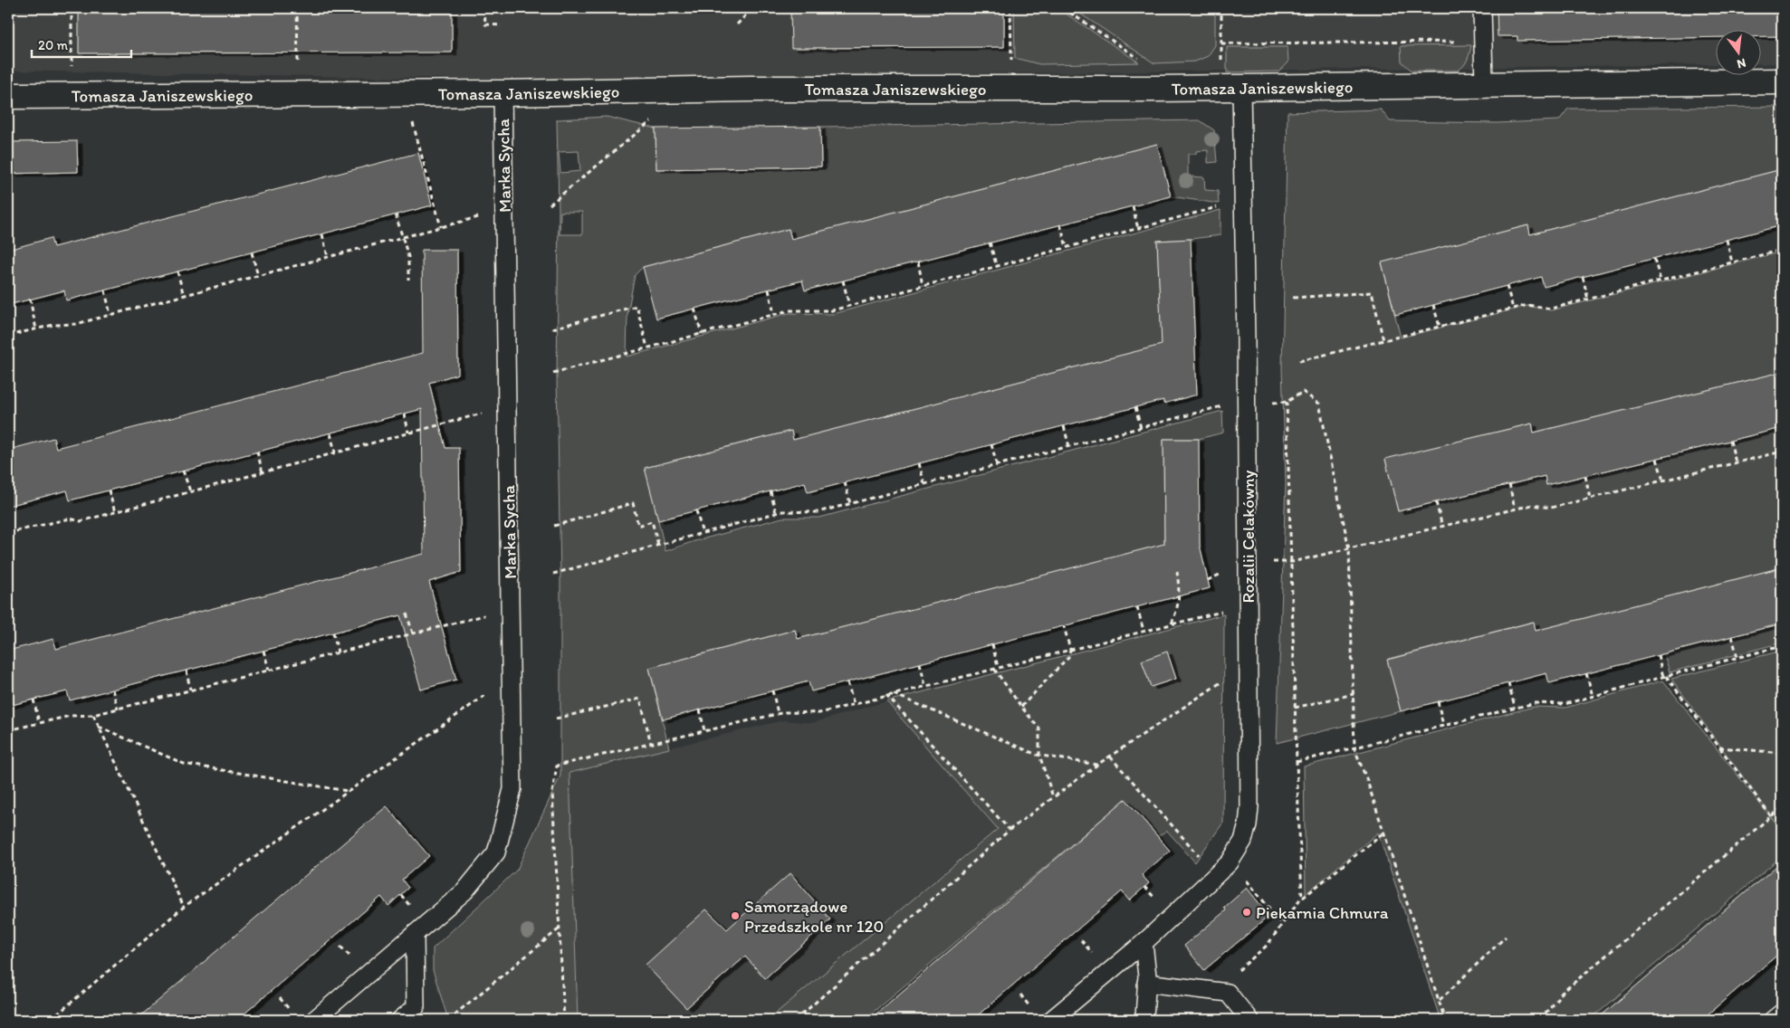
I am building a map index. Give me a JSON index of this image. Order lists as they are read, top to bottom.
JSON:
{
  "streets": {
    "street": ["Tomasza Janiszewskiego"],
    "lane": ["Marka Sycha", "Rozalii Celakówny"]
  },
  "crossings": [
    ["Tomasza Janiszewskiego", "Marka Sycha"],
    ["Tomasza Janiszewskiego", "Rozalii Celakówny"]
  ],
  "places": ["Piekarnia Chmura", "Samorządowe Przedszkole nr 120"],
  "scale_bar": "20 m",
  "north": "bottom"
}
